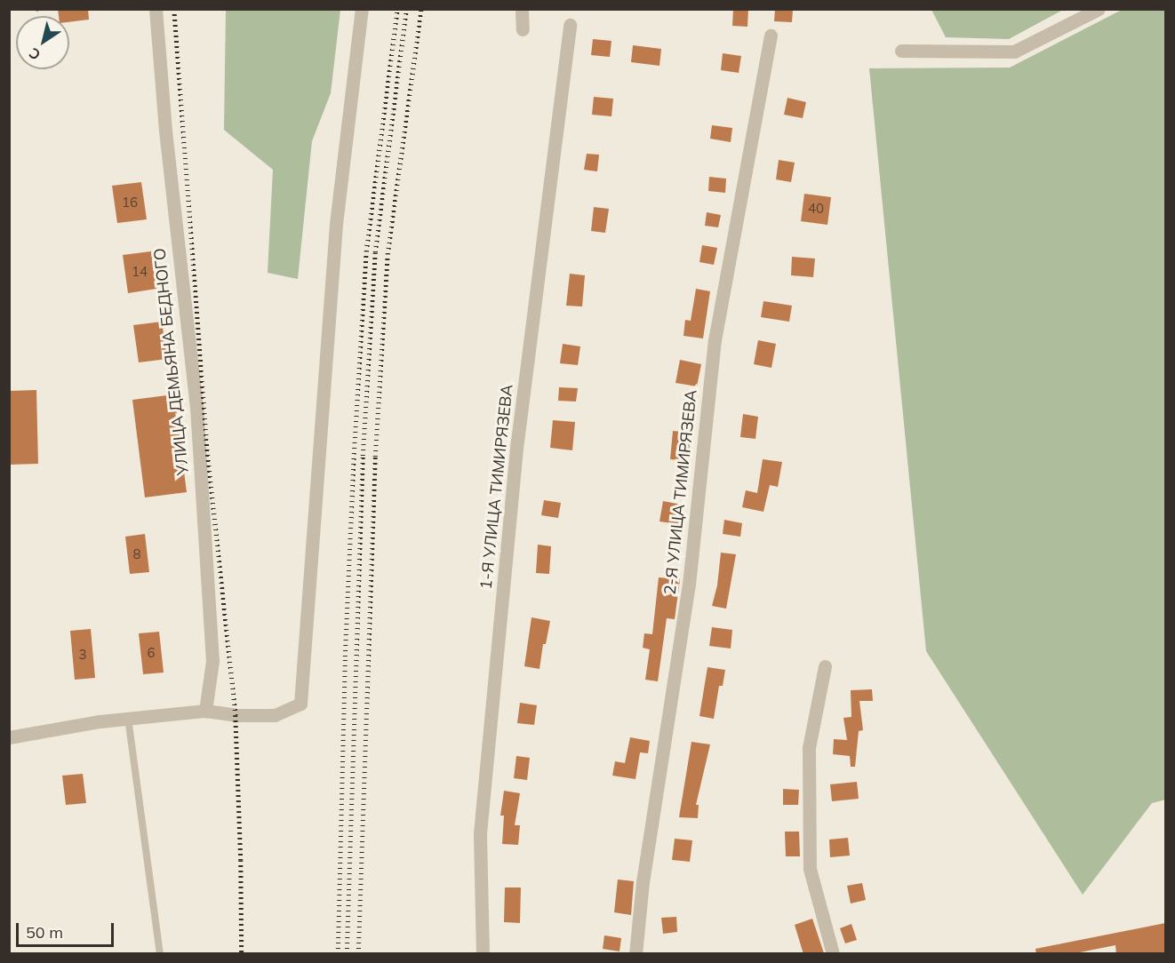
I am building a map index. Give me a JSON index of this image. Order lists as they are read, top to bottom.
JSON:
{
  "streets": {
    "street": ["УЛИЦА ДЕМЬЯНА БЕДНОГО", "1-Я УЛИЦА ТИМИРЯЗЕВА", "2-Я УЛИЦА ТИМИРЯЗЕВА"]
  },
  "house_numbers": [
    "16",
    "40",
    "14",
    "8",
    "6",
    "3"
  ],
  "scale_bar": "50 m",
  "north": "bottom left"
}
